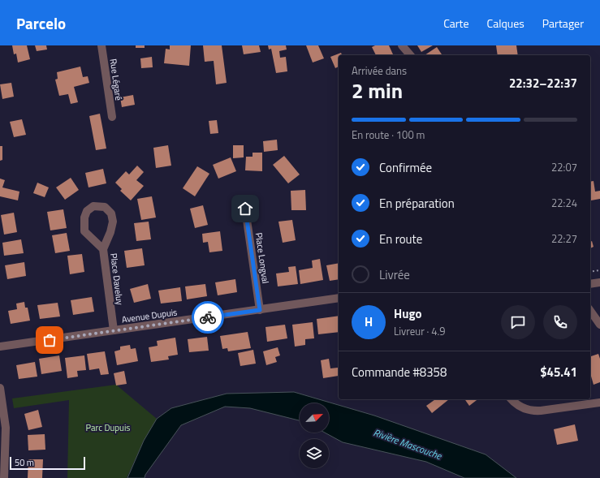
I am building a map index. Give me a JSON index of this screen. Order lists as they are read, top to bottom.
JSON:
{
  "streets": {
    "street": [
      "Rue Légaré",
      "Place Longval",
      "Place Daveluy",
      "Avenue Dupuis"
    ]
  },
  "crossings": [
    ["Place Longval", "Avenue Dupuis"],
    ["Place Daveluy", "Avenue Dupuis"]
  ],
  "water": ["Rivière Mascouche"],
  "parks": ["Parc Dupuis"],
  "scale_bar": "50 m",
  "north": "top right",
  "page": {
    "header": "Parcelo",
    "nav": ["Carte", "Calques", "Partager"],
    "heading": ["2 min", "Arrivée dans", "22:32–22:37"],
    "panel": [
      "Hugo",
      "Livreur · 4.9",
      "Commande #8358",
      "$45.41"
    ],
    "bar": "En route · 100 m",
    "list": [
      ["Confirmée", "22:07"],
      ["En préparation", "22:24"],
      ["En route", "22:27"],
      "Livrée"
    ],
    "round": "H",
    "scale": "50 m"
  }
}
